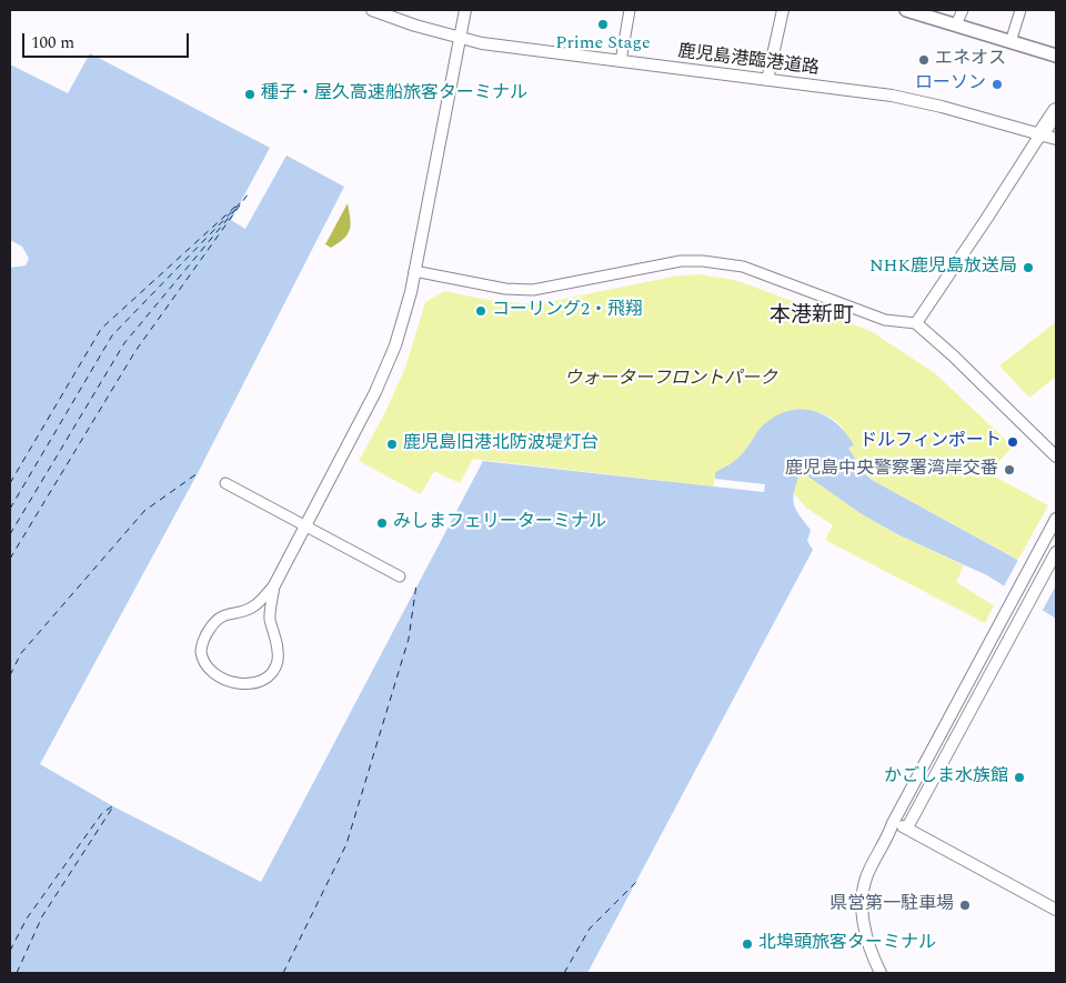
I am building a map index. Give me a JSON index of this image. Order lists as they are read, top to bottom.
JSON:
{
  "streets": {
    "street": ["鹿児島港臨港道路"]
  },
  "districts": ["本港新町"],
  "parks": ["ウォーターフロントパーク"],
  "places": [
    "Prime Stage",
    "エネオス",
    "ローソン",
    "種子・屋久高速船旅客ターミナル",
    "NHK鹿児島放送局",
    "コーリング2・飛翔",
    "ドルフィンポート",
    "鹿児島旧港北防波堤灯台",
    "鹿児島中央警察署湾岸交番",
    "みしまフェリーターミナル",
    "かごしま水族館",
    "県営第一駐車場",
    "北埠頭旅客ターミナル"
  ],
  "scale_bar": "100 m"
}
